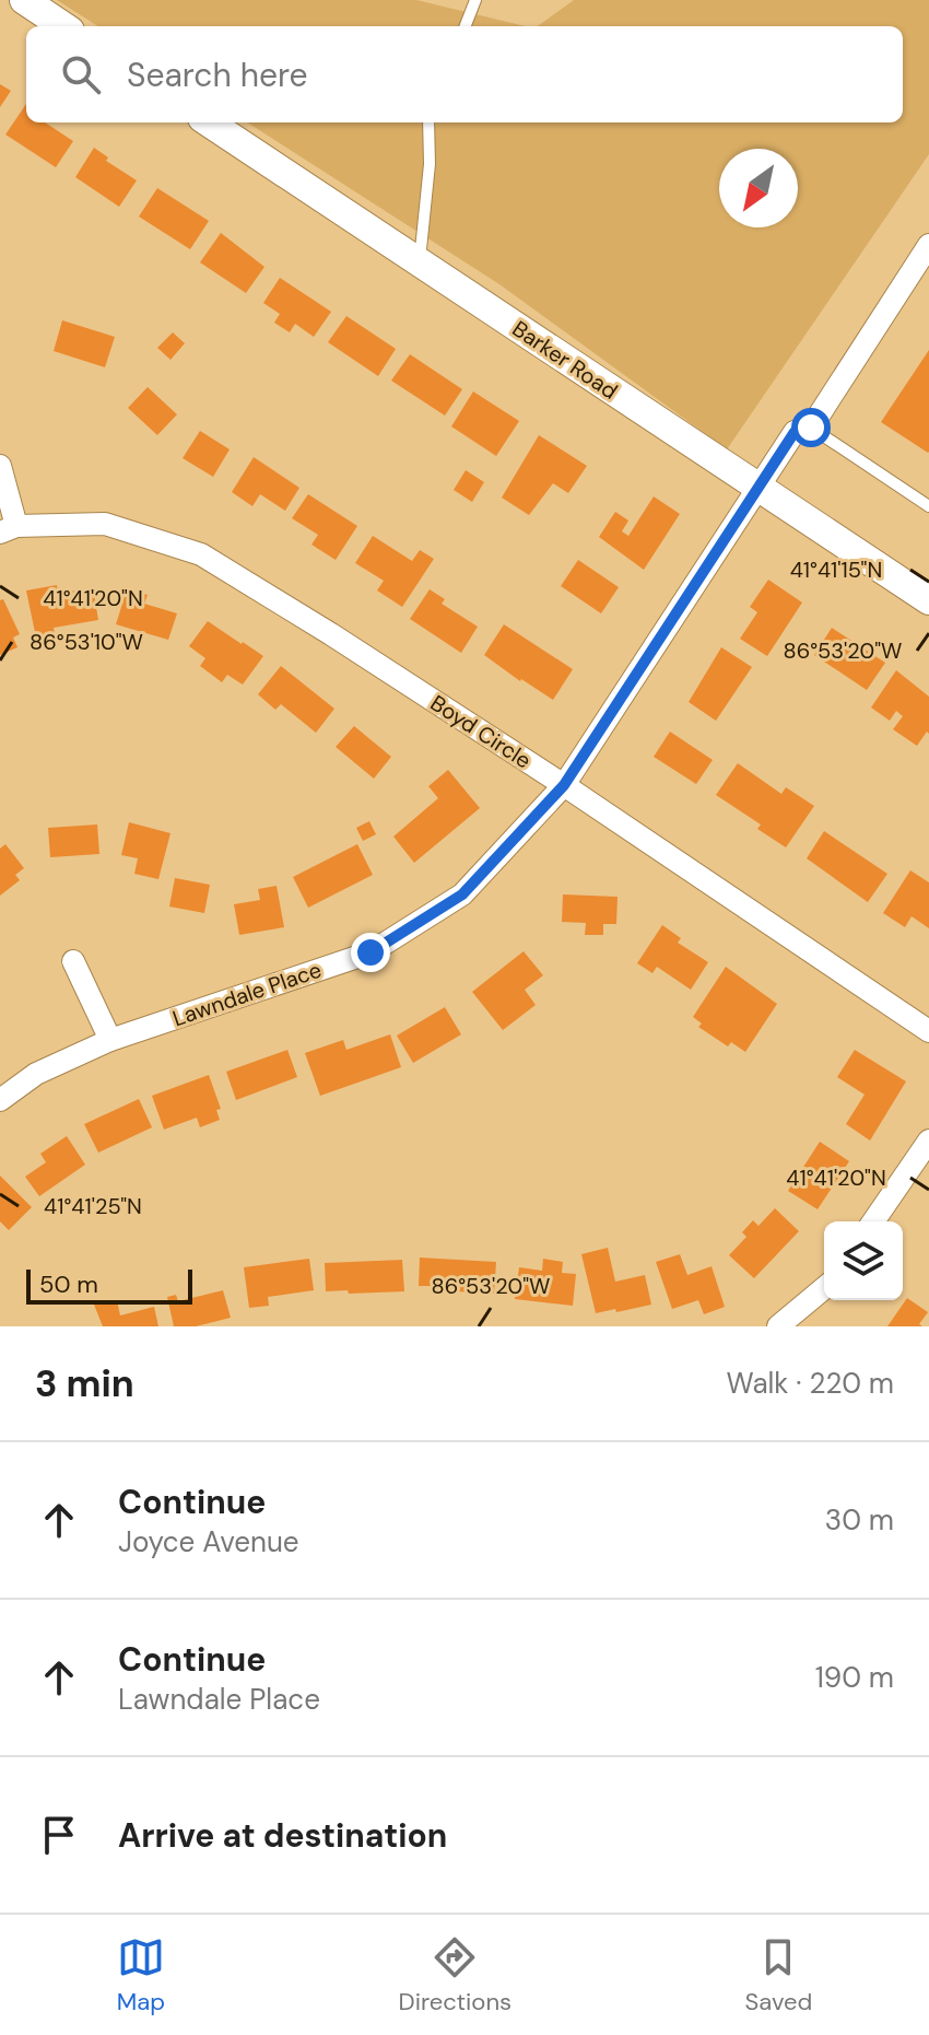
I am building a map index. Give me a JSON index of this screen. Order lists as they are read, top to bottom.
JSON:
{
  "streets": {
    "street": ["Barker Road", "Boyd Circle", "Lawndale Place"]
  },
  "crossings": [
    ["Barker Road", "Lawndale Place"],
    ["Boyd Circle", "Lawndale Place"]
  ],
  "scale_bar": "50 m",
  "north": "bottom left",
  "page": {
    "search": "Search here",
    "scale": "50 m",
    "heading": ["3 min", "Walk · 220 m"],
    "list": [
      ["Continue", "Joyce Avenue", "30 m"],
      ["Continue", "Lawndale Place", "190 m"],
      "Arrive at destination"
    ],
    "nav": ["Map", "Directions", "Saved"]
  },
  "coordinates": [
    "41°41'15\"N",
    "41°41'20\"N",
    "86°53'10\"W",
    "86°53'20\"W",
    "41°41'25\"N"
  ]
}
